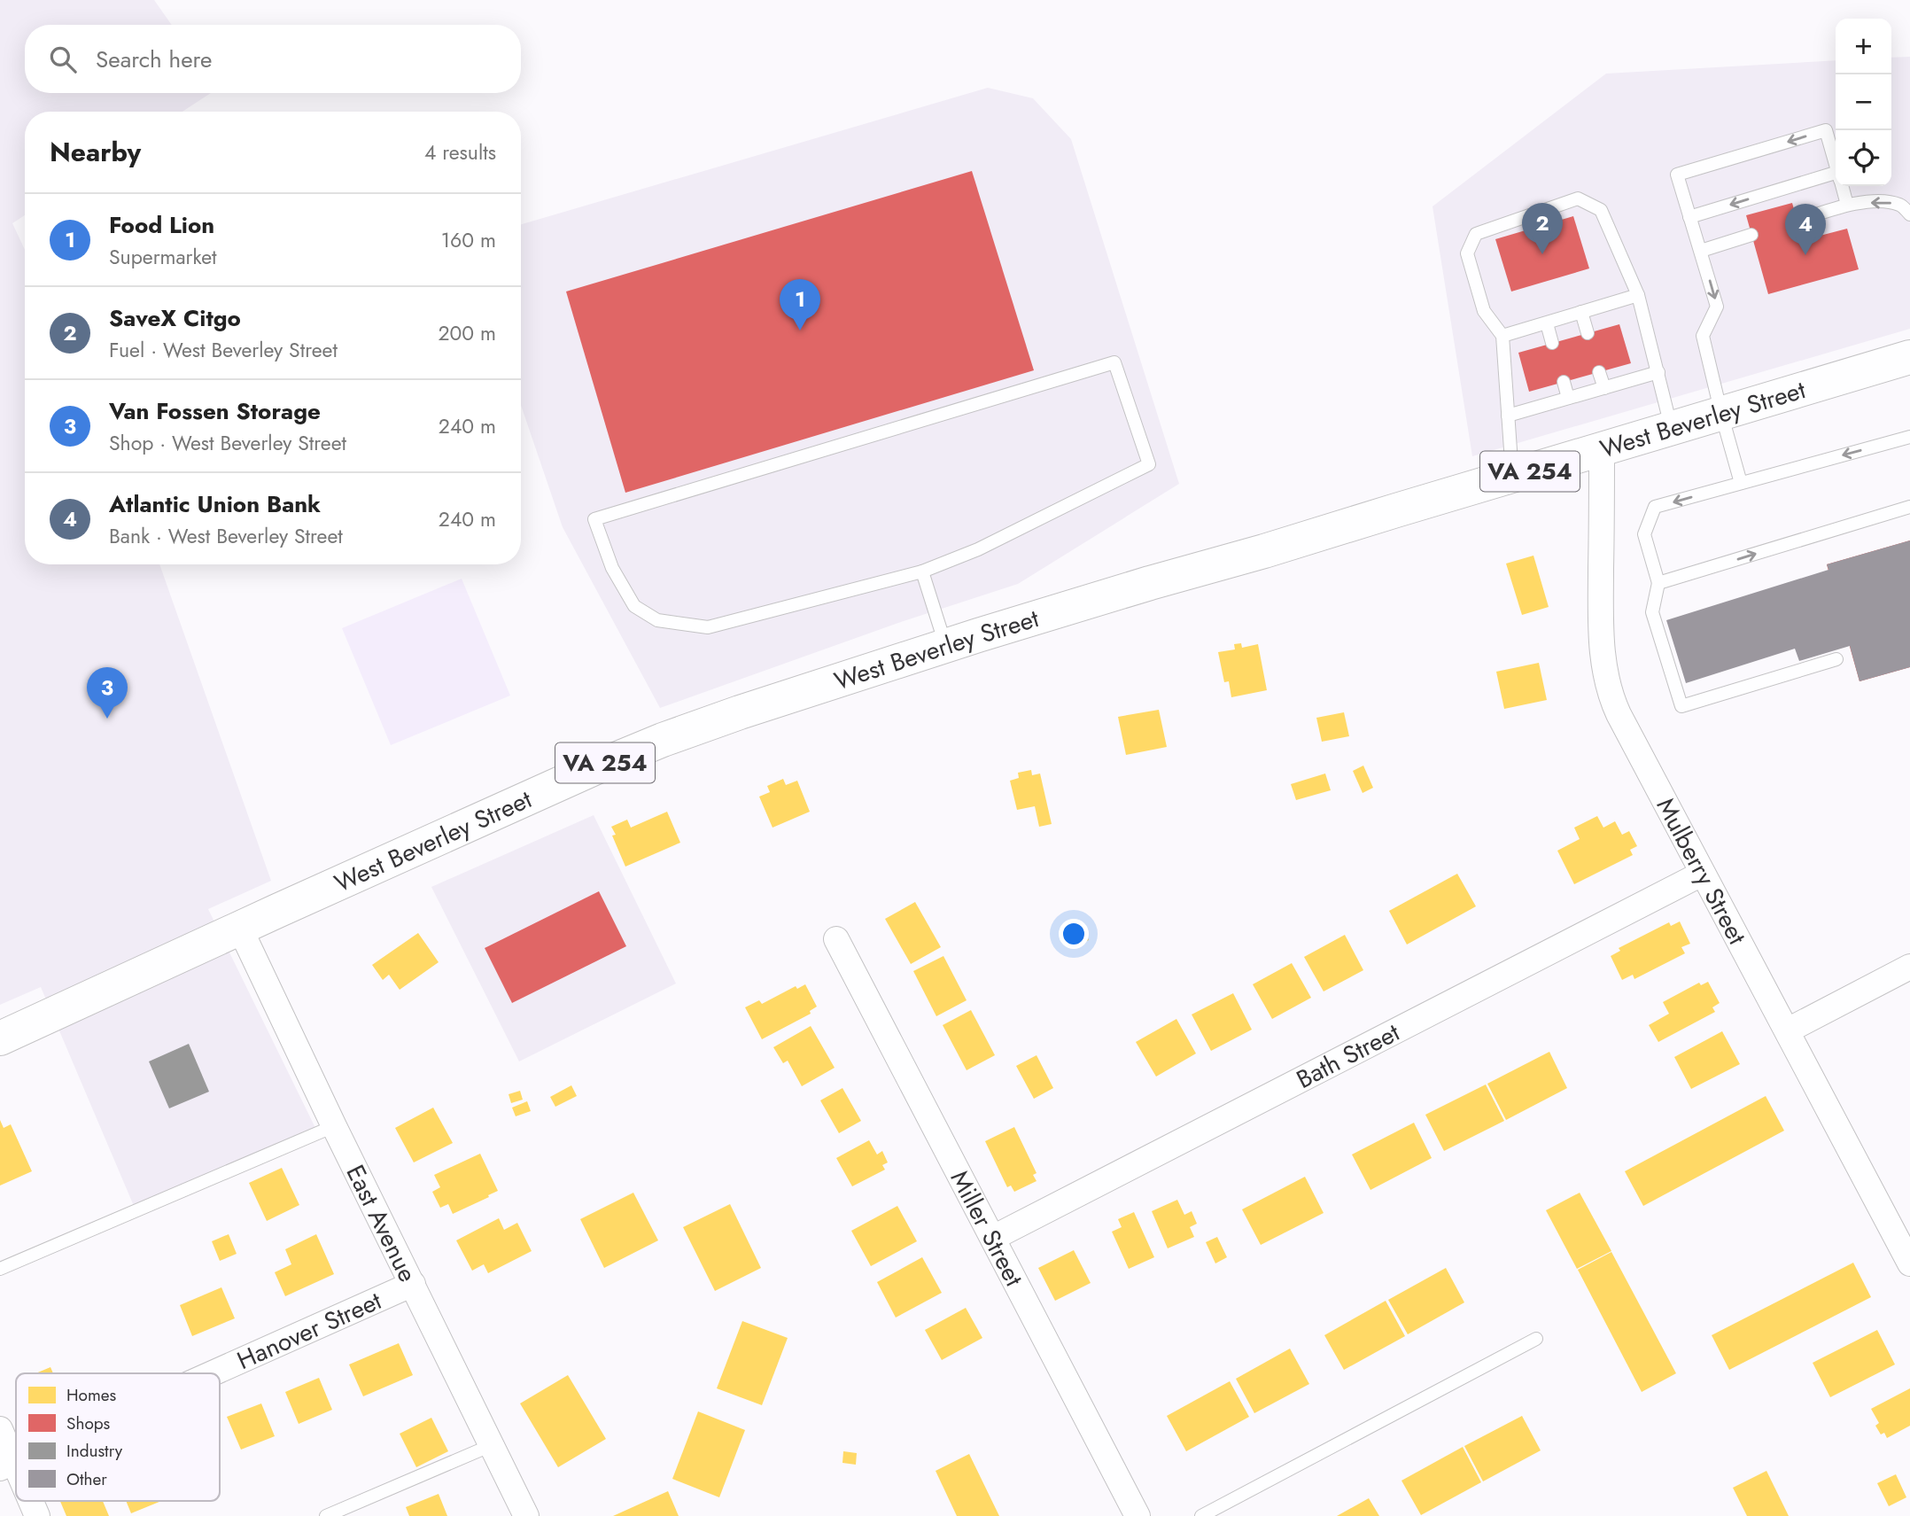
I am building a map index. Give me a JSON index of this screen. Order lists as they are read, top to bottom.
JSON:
{
  "streets": {
    "main road": ["West Beverley Street", "VA 254"],
    "street": [
      "Mulberry Street",
      "Bath Street",
      "East Avenue",
      "Miller Street",
      "Hanover Street"
    ]
  },
  "crossings": [
    ["West Beverley Street", "Mulberry Street"],
    ["West Beverley Street", "East Avenue"],
    ["Mulberry Street", "Bath Street"],
    ["Bath Street", "Miller Street"],
    ["East Avenue", "Hanover Street"]
  ],
  "legend": [
    "Homes",
    "Shops",
    "Industry",
    "Other"
  ],
  "page": {
    "map_buttons": ["+", "−"],
    "search": "Search here",
    "heading": ["Nearby", "4 results"],
    "list": [
      {
        "mark": "1",
        "name": "Food Lion",
        "note": "Supermarket",
        "value": "160 m"
      },
      {
        "mark": "2",
        "name": "SaveX Citgo",
        "note": "Fuel · West Beverley Street",
        "value": "200 m"
      },
      {
        "mark": "3",
        "name": "Van Fossen Storage",
        "note": "Shop · West Beverley Street",
        "value": "240 m"
      },
      {
        "mark": "4",
        "name": "Atlantic Union Bank",
        "note": "Bank · West Beverley Street",
        "value": "240 m"
      }
    ],
    "pins": [
      "2",
      "4",
      "1",
      "3"
    ]
  }
}
